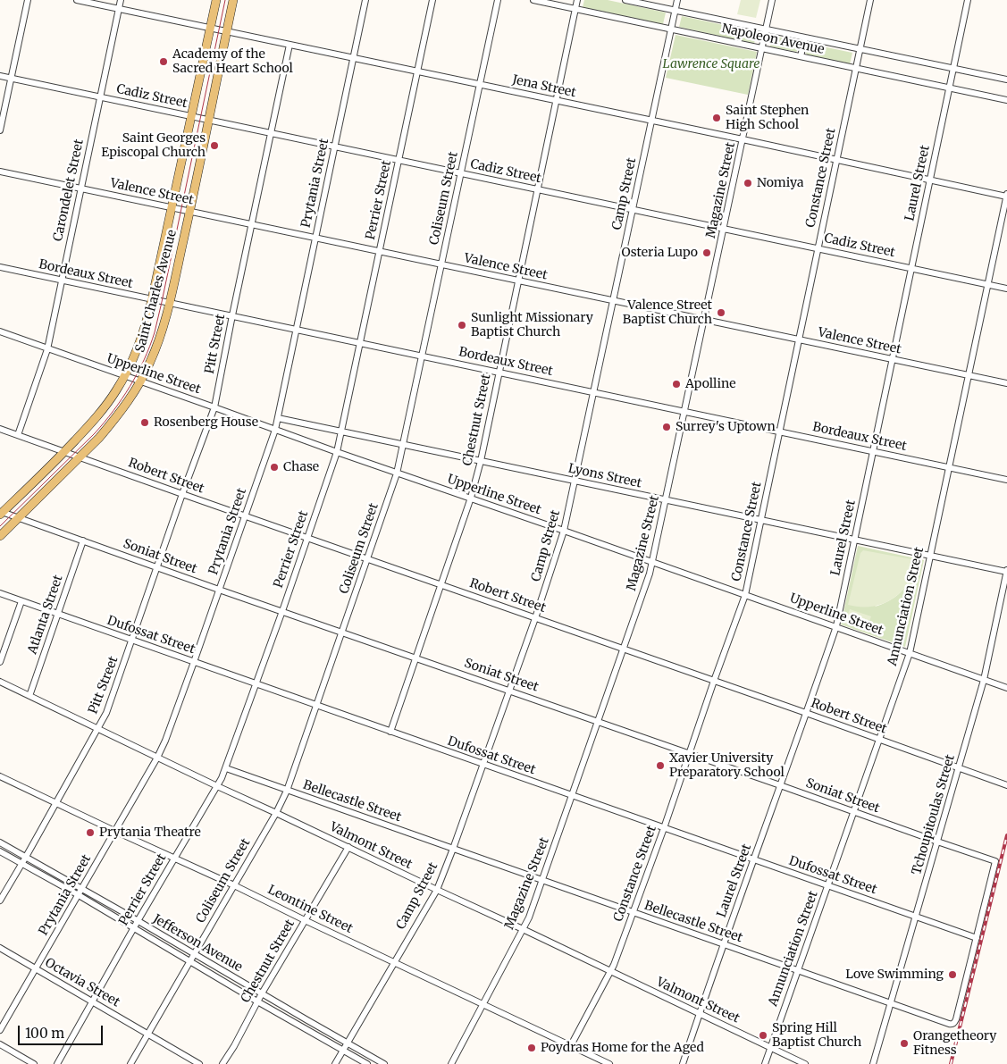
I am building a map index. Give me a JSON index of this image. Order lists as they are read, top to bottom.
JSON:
{
  "streets": {
    "main road": ["Saint Charles Avenue"],
    "street": [
      "Napoleon Avenue",
      "Jena Street",
      "Cadiz Street",
      "Constance Street",
      "Prytania Street",
      "Laurel Street",
      "Carondelet Street",
      "Magazine Street",
      "Valence Street",
      "Camp Street",
      "Coliseum Street",
      "Perrier Street",
      "Bordeaux Street",
      "Pitt Street",
      "Upperline Street",
      "Chestnut Street",
      "Robert Street",
      "Lyons Street",
      "Soniat Street",
      "Annunciation Street",
      "Atlanta Street",
      "Dufossat Street",
      "Bellecastle Street",
      "Tchoupitoulas Street",
      "Valmont Street",
      "Leontine Street",
      "Jefferson Avenue",
      "Octavia Street"
    ]
  },
  "crossings": [
    ["Napoleon Avenue", "Constance Street"],
    ["Napoleon Avenue", "Laurel Street"],
    ["Napoleon Avenue", "Magazine Street"],
    ["Napoleon Avenue", "Camp Street"],
    ["Napoleon Avenue", "Chestnut Street"],
    ["Jena Street", "Constance Street"],
    ["Jena Street", "Prytania Street"],
    ["Jena Street", "Laurel Street"],
    ["Jena Street", "Carondelet Street"],
    ["Jena Street", "Magazine Street"],
    ["Jena Street", "Camp Street"],
    ["Jena Street", "Coliseum Street"],
    ["Jena Street", "Perrier Street"],
    ["Jena Street", "Saint Charles Avenue"],
    ["Jena Street", "Pitt Street"],
    ["Jena Street", "Chestnut Street"],
    ["Jena Street", "Annunciation Street"],
    ["Cadiz Street", "Constance Street"],
    ["Cadiz Street", "Prytania Street"],
    ["Cadiz Street", "Laurel Street"],
    ["Cadiz Street", "Carondelet Street"],
    ["Cadiz Street", "Magazine Street"],
    ["Cadiz Street", "Camp Street"],
    ["Cadiz Street", "Coliseum Street"],
    ["Cadiz Street", "Perrier Street"],
    ["Cadiz Street", "Saint Charles Avenue"],
    ["Cadiz Street", "Pitt Street"],
    ["Cadiz Street", "Chestnut Street"],
    ["Cadiz Street", "Annunciation Street"],
    ["Constance Street", "Valence Street"],
    ["Constance Street", "Bordeaux Street"],
    ["Constance Street", "Upperline Street"],
    ["Constance Street", "Robert Street"],
    ["Constance Street", "Lyons Street"],
    ["Constance Street", "Soniat Street"],
    ["Constance Street", "Dufossat Street"],
    ["Constance Street", "Bellecastle Street"],
    ["Constance Street", "Valmont Street"],
    ["Constance Street", "Leontine Street"],
    ["Prytania Street", "Valence Street"],
    ["Prytania Street", "Bordeaux Street"],
    ["Prytania Street", "Upperline Street"],
    ["Prytania Street", "Robert Street"],
    ["Prytania Street", "Lyons Street"],
    ["Prytania Street", "Soniat Street"],
    ["Prytania Street", "Dufossat Street"],
    ["Prytania Street", "Valmont Street"],
    ["Prytania Street", "Leontine Street"],
    ["Prytania Street", "Jefferson Avenue"],
    ["Prytania Street", "Octavia Street"],
    ["Laurel Street", "Valence Street"],
    ["Laurel Street", "Bordeaux Street"],
    ["Laurel Street", "Upperline Street"],
    ["Laurel Street", "Robert Street"],
    ["Laurel Street", "Lyons Street"],
    ["Laurel Street", "Soniat Street"],
    ["Laurel Street", "Dufossat Street"],
    ["Laurel Street", "Bellecastle Street"],
    ["Laurel Street", "Valmont Street"],
    ["Carondelet Street", "Valence Street"],
    ["Carondelet Street", "Bordeaux Street"],
    ["Carondelet Street", "Upperline Street"],
    ["Carondelet Street", "Robert Street"],
    ["Magazine Street", "Valence Street"],
    ["Magazine Street", "Bordeaux Street"],
    ["Magazine Street", "Upperline Street"],
    ["Magazine Street", "Robert Street"],
    ["Magazine Street", "Lyons Street"],
    ["Magazine Street", "Soniat Street"],
    ["Magazine Street", "Dufossat Street"],
    ["Magazine Street", "Bellecastle Street"],
    ["Magazine Street", "Valmont Street"],
    ["Magazine Street", "Leontine Street"],
    ["Valence Street", "Camp Street"],
    ["Valence Street", "Coliseum Street"],
    ["Valence Street", "Perrier Street"],
    ["Valence Street", "Saint Charles Avenue"],
    ["Valence Street", "Pitt Street"],
    ["Valence Street", "Chestnut Street"],
    ["Valence Street", "Annunciation Street"],
    ["Camp Street", "Bordeaux Street"],
    ["Camp Street", "Upperline Street"],
    ["Camp Street", "Robert Street"],
    ["Camp Street", "Lyons Street"],
    ["Camp Street", "Soniat Street"],
    ["Camp Street", "Dufossat Street"],
    ["Camp Street", "Bellecastle Street"],
    ["Camp Street", "Valmont Street"],
    ["Camp Street", "Leontine Street"],
    ["Camp Street", "Jefferson Avenue"],
    ["Coliseum Street", "Bordeaux Street"],
    ["Coliseum Street", "Upperline Street"],
    ["Coliseum Street", "Robert Street"],
    ["Coliseum Street", "Lyons Street"],
    ["Coliseum Street", "Soniat Street"],
    ["Coliseum Street", "Dufossat Street"],
    ["Coliseum Street", "Bellecastle Street"],
    ["Coliseum Street", "Valmont Street"],
    ["Coliseum Street", "Leontine Street"],
    ["Coliseum Street", "Jefferson Avenue"],
    ["Coliseum Street", "Octavia Street"],
    ["Perrier Street", "Bordeaux Street"],
    ["Perrier Street", "Upperline Street"],
    ["Perrier Street", "Robert Street"],
    ["Perrier Street", "Lyons Street"],
    ["Perrier Street", "Soniat Street"],
    ["Perrier Street", "Dufossat Street"],
    ["Perrier Street", "Bellecastle Street"],
    ["Perrier Street", "Valmont Street"],
    ["Perrier Street", "Leontine Street"],
    ["Perrier Street", "Jefferson Avenue"],
    ["Perrier Street", "Octavia Street"],
    ["Bordeaux Street", "Saint Charles Avenue"],
    ["Bordeaux Street", "Pitt Street"],
    ["Bordeaux Street", "Chestnut Street"],
    ["Bordeaux Street", "Annunciation Street"],
    ["Saint Charles Avenue", "Upperline Street"],
    ["Saint Charles Avenue", "Robert Street"],
    ["Saint Charles Avenue", "Soniat Street"],
    ["Pitt Street", "Upperline Street"],
    ["Pitt Street", "Robert Street"],
    ["Pitt Street", "Soniat Street"],
    ["Pitt Street", "Dufossat Street"],
    ["Pitt Street", "Valmont Street"],
    ["Pitt Street", "Leontine Street"],
    ["Pitt Street", "Jefferson Avenue"],
    ["Upperline Street", "Chestnut Street"],
    ["Upperline Street", "Annunciation Street"],
    ["Upperline Street", "Tchoupitoulas Street"],
    ["Chestnut Street", "Robert Street"],
    ["Chestnut Street", "Lyons Street"],
    ["Chestnut Street", "Soniat Street"],
    ["Chestnut Street", "Dufossat Street"],
    ["Chestnut Street", "Valmont Street"],
    ["Chestnut Street", "Leontine Street"],
    ["Chestnut Street", "Jefferson Avenue"],
    ["Robert Street", "Annunciation Street"],
    ["Robert Street", "Tchoupitoulas Street"],
    ["Lyons Street", "Annunciation Street"],
    ["Lyons Street", "Tchoupitoulas Street"],
    ["Soniat Street", "Annunciation Street"],
    ["Soniat Street", "Atlanta Street"],
    ["Soniat Street", "Dufossat Street"],
    ["Soniat Street", "Bellecastle Street"],
    ["Soniat Street", "Tchoupitoulas Street"],
    ["Annunciation Street", "Dufossat Street"],
    ["Annunciation Street", "Bellecastle Street"],
    ["Annunciation Street", "Valmont Street"],
    ["Atlanta Street", "Dufossat Street"],
    ["Atlanta Street", "Valmont Street"],
    ["Dufossat Street", "Bellecastle Street"],
    ["Dufossat Street", "Tchoupitoulas Street"],
    ["Bellecastle Street", "Tchoupitoulas Street"]
  ],
  "parks": ["Lawrence Square"],
  "places": [
    "Academy of the Sacred Heart School",
    "Saint Stephen High School",
    "Saint Georges Episcopal Church",
    "Nomiya",
    "Osteria Lupo",
    "Valence Street Baptist Church",
    "Sunlight Missionary Baptist Church",
    "Apolline",
    "Rosenberg House",
    "Surrey's Uptown",
    "Chase",
    "Xavier University Preparatory School",
    "Prytania Theatre",
    "Love Swimming",
    "Spring Hill Baptist Church",
    "Orangetheory Fitness",
    "Poydras Home for the Aged"
  ],
  "scale_bar": "100 m"
}
